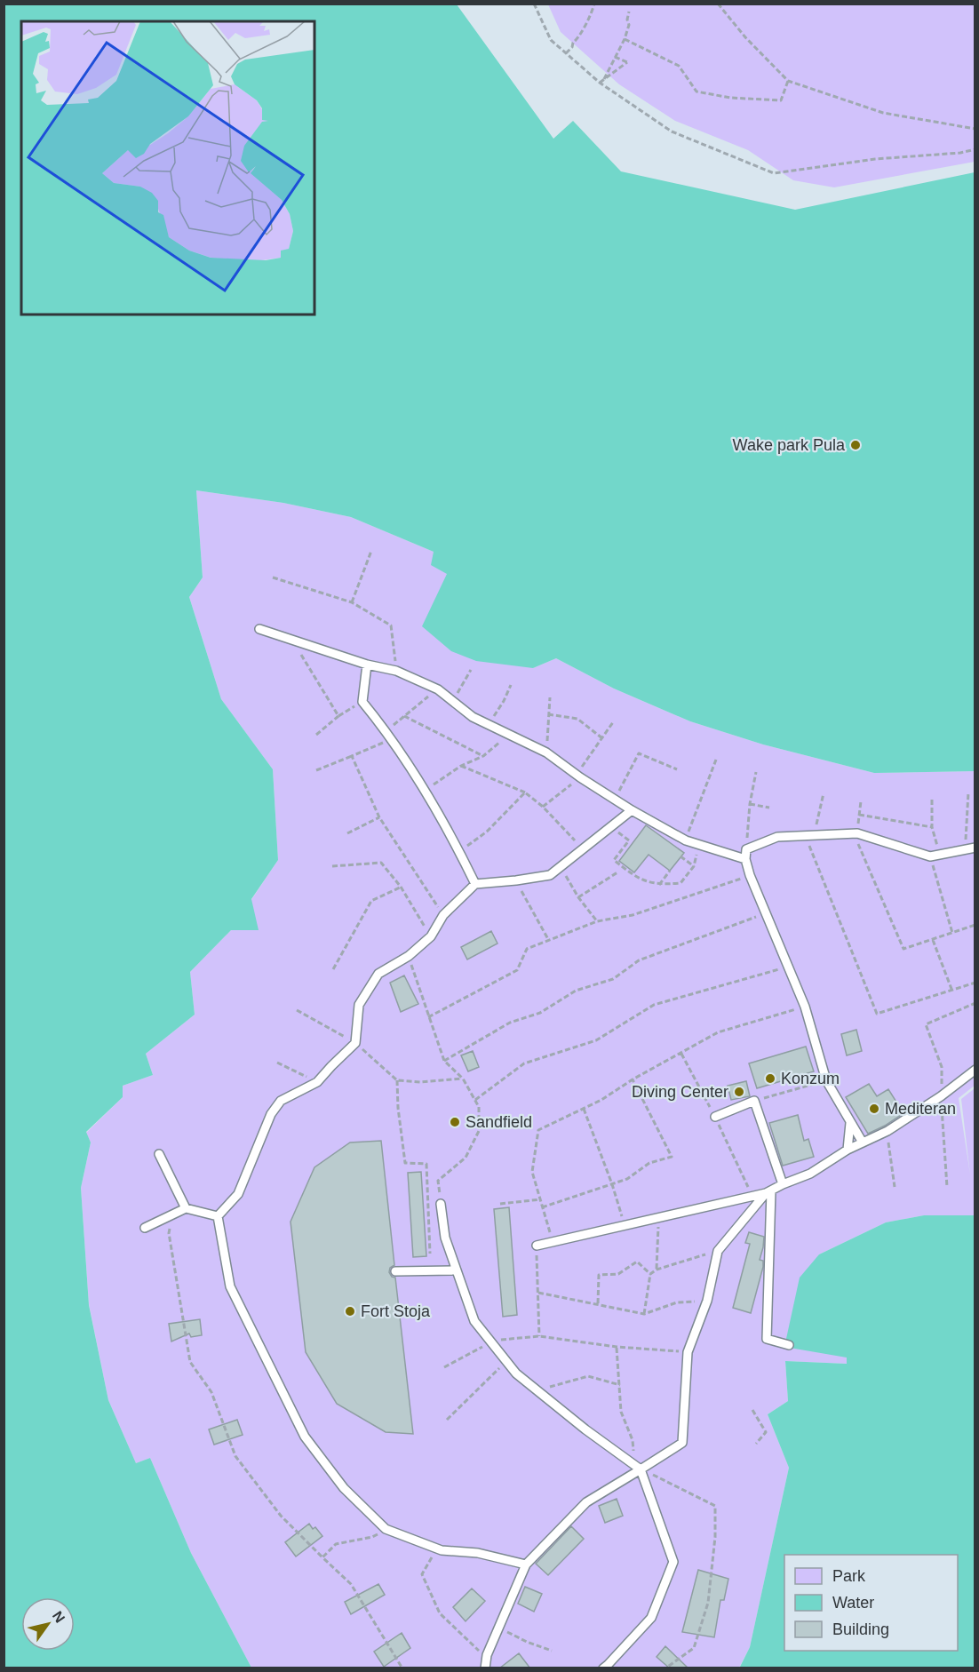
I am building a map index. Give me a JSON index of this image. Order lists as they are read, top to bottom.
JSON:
{
  "places": [
    "Wake park Pula",
    "Konzum",
    "Diving Center",
    "Mediteran",
    "Sandfield",
    "Fort Stoja"
  ],
  "legend": ["Park", "Water", "Building"],
  "north": "top right"
}
